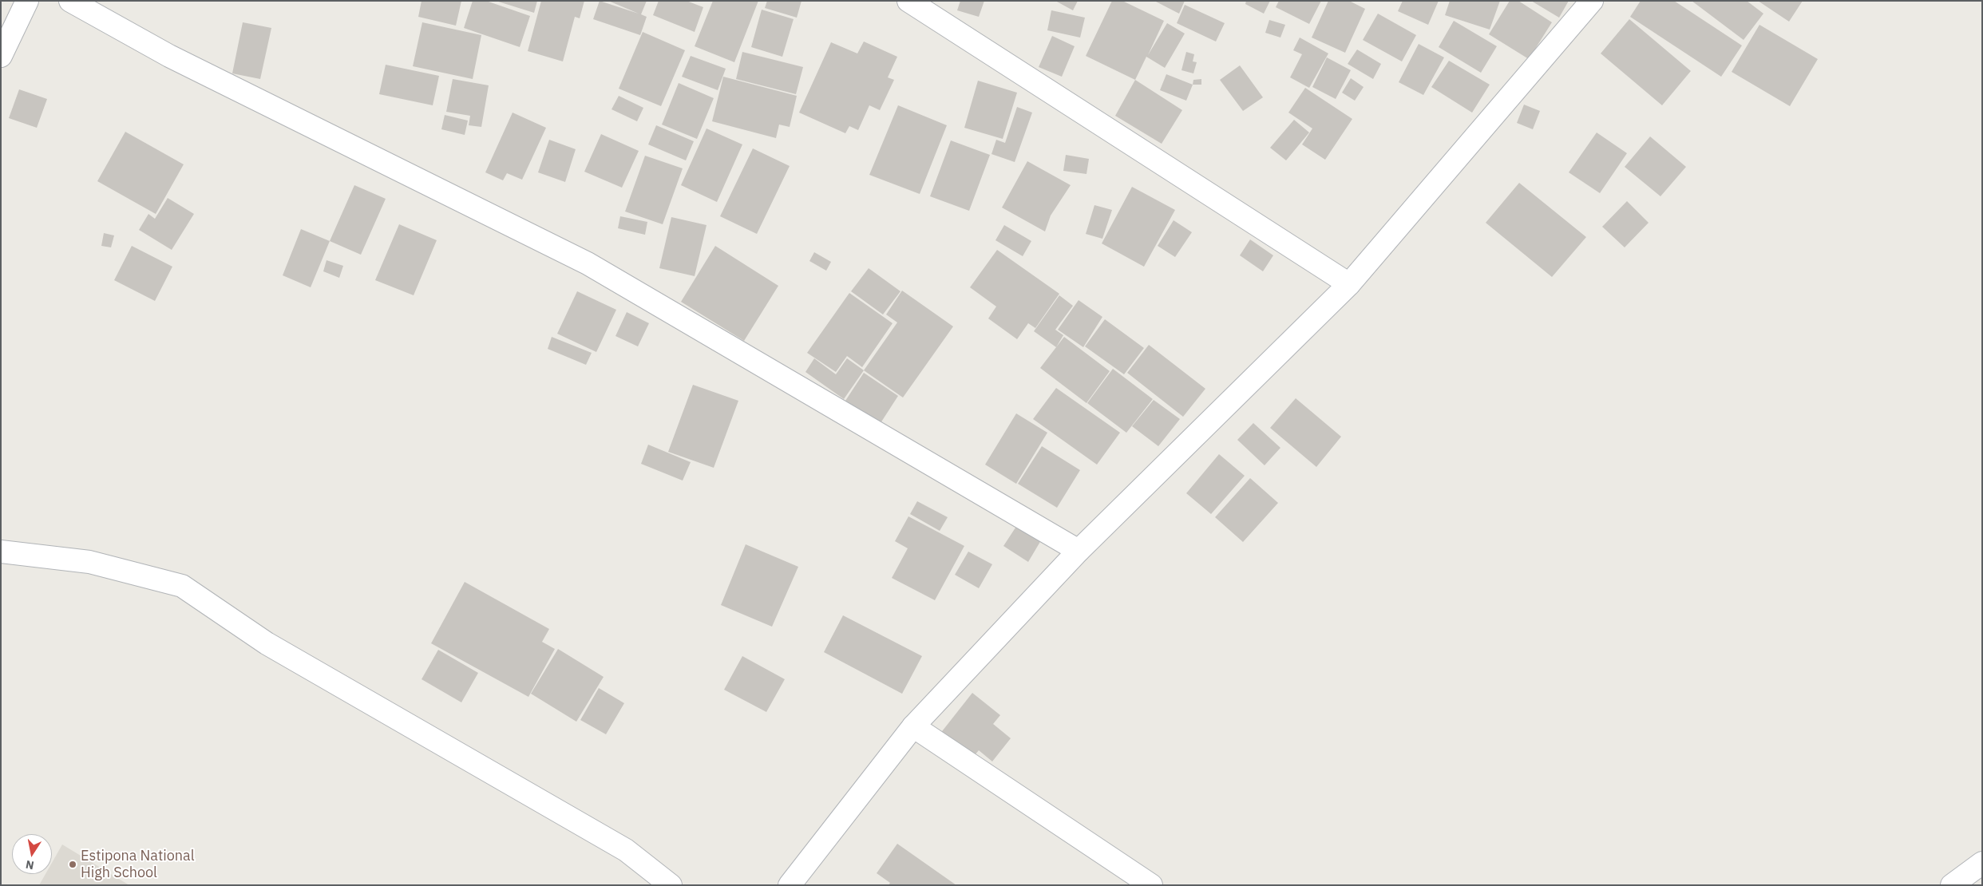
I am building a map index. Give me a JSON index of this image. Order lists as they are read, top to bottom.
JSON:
{
  "places": ["Estipona National High School"],
  "north": "bottom"
}
